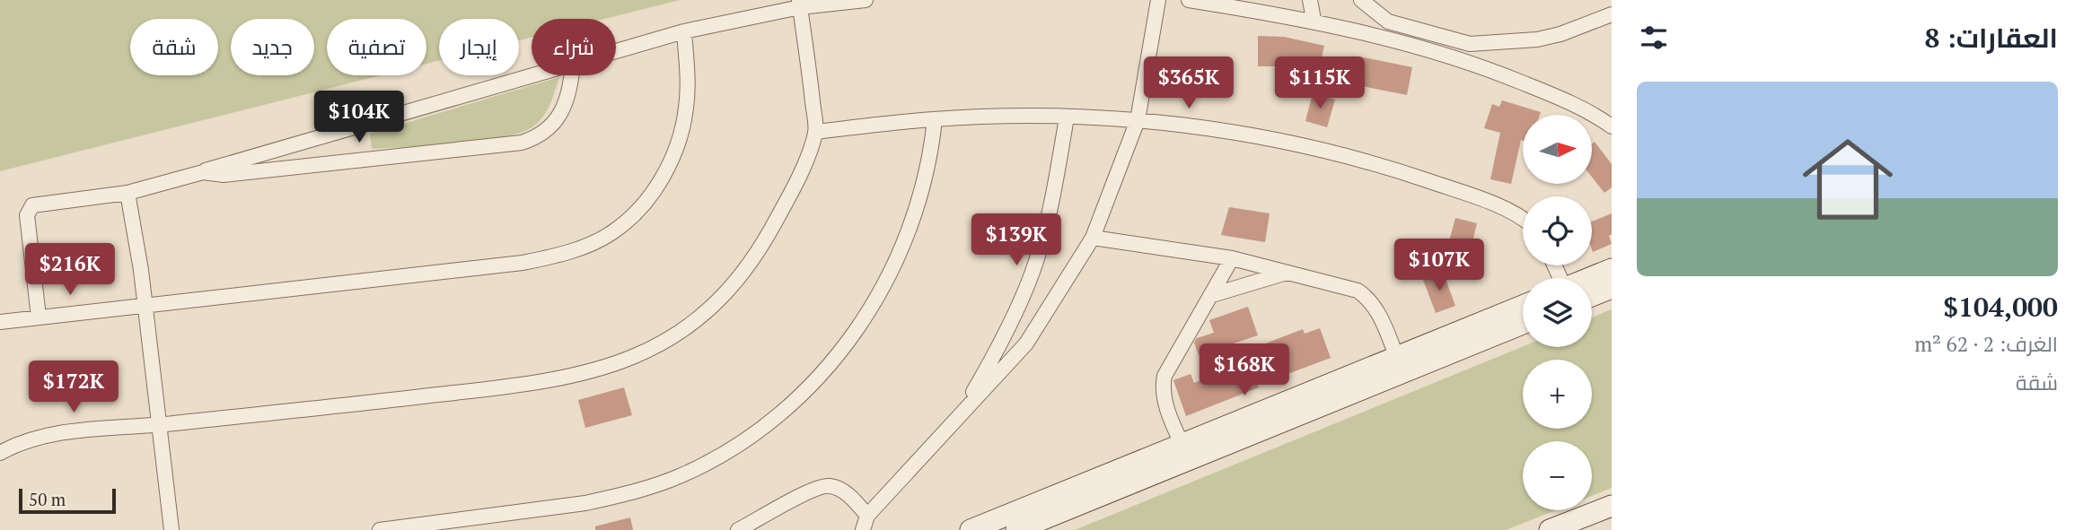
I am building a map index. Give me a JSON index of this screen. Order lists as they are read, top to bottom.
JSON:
{
  "scale_bar": "50 m",
  "north": "right",
  "page": {
    "heading": "العقارات: 8",
    "chip": [
      "شراء",
      "إيجار",
      "تصفية",
      "جديد",
      "شقة"
    ],
    "price": [
      "$365K",
      "$115K",
      "$104K",
      "$139K",
      "$107K",
      "$216K",
      "$168K",
      "$172K"
    ],
    "list": [
      {
        "name": "$104,000",
        "note": "الغرف: 2 · 62 m² · شقة"
      }
    ],
    "map_buttons": ["+", "−"],
    "scale": "50 m"
  }
}
